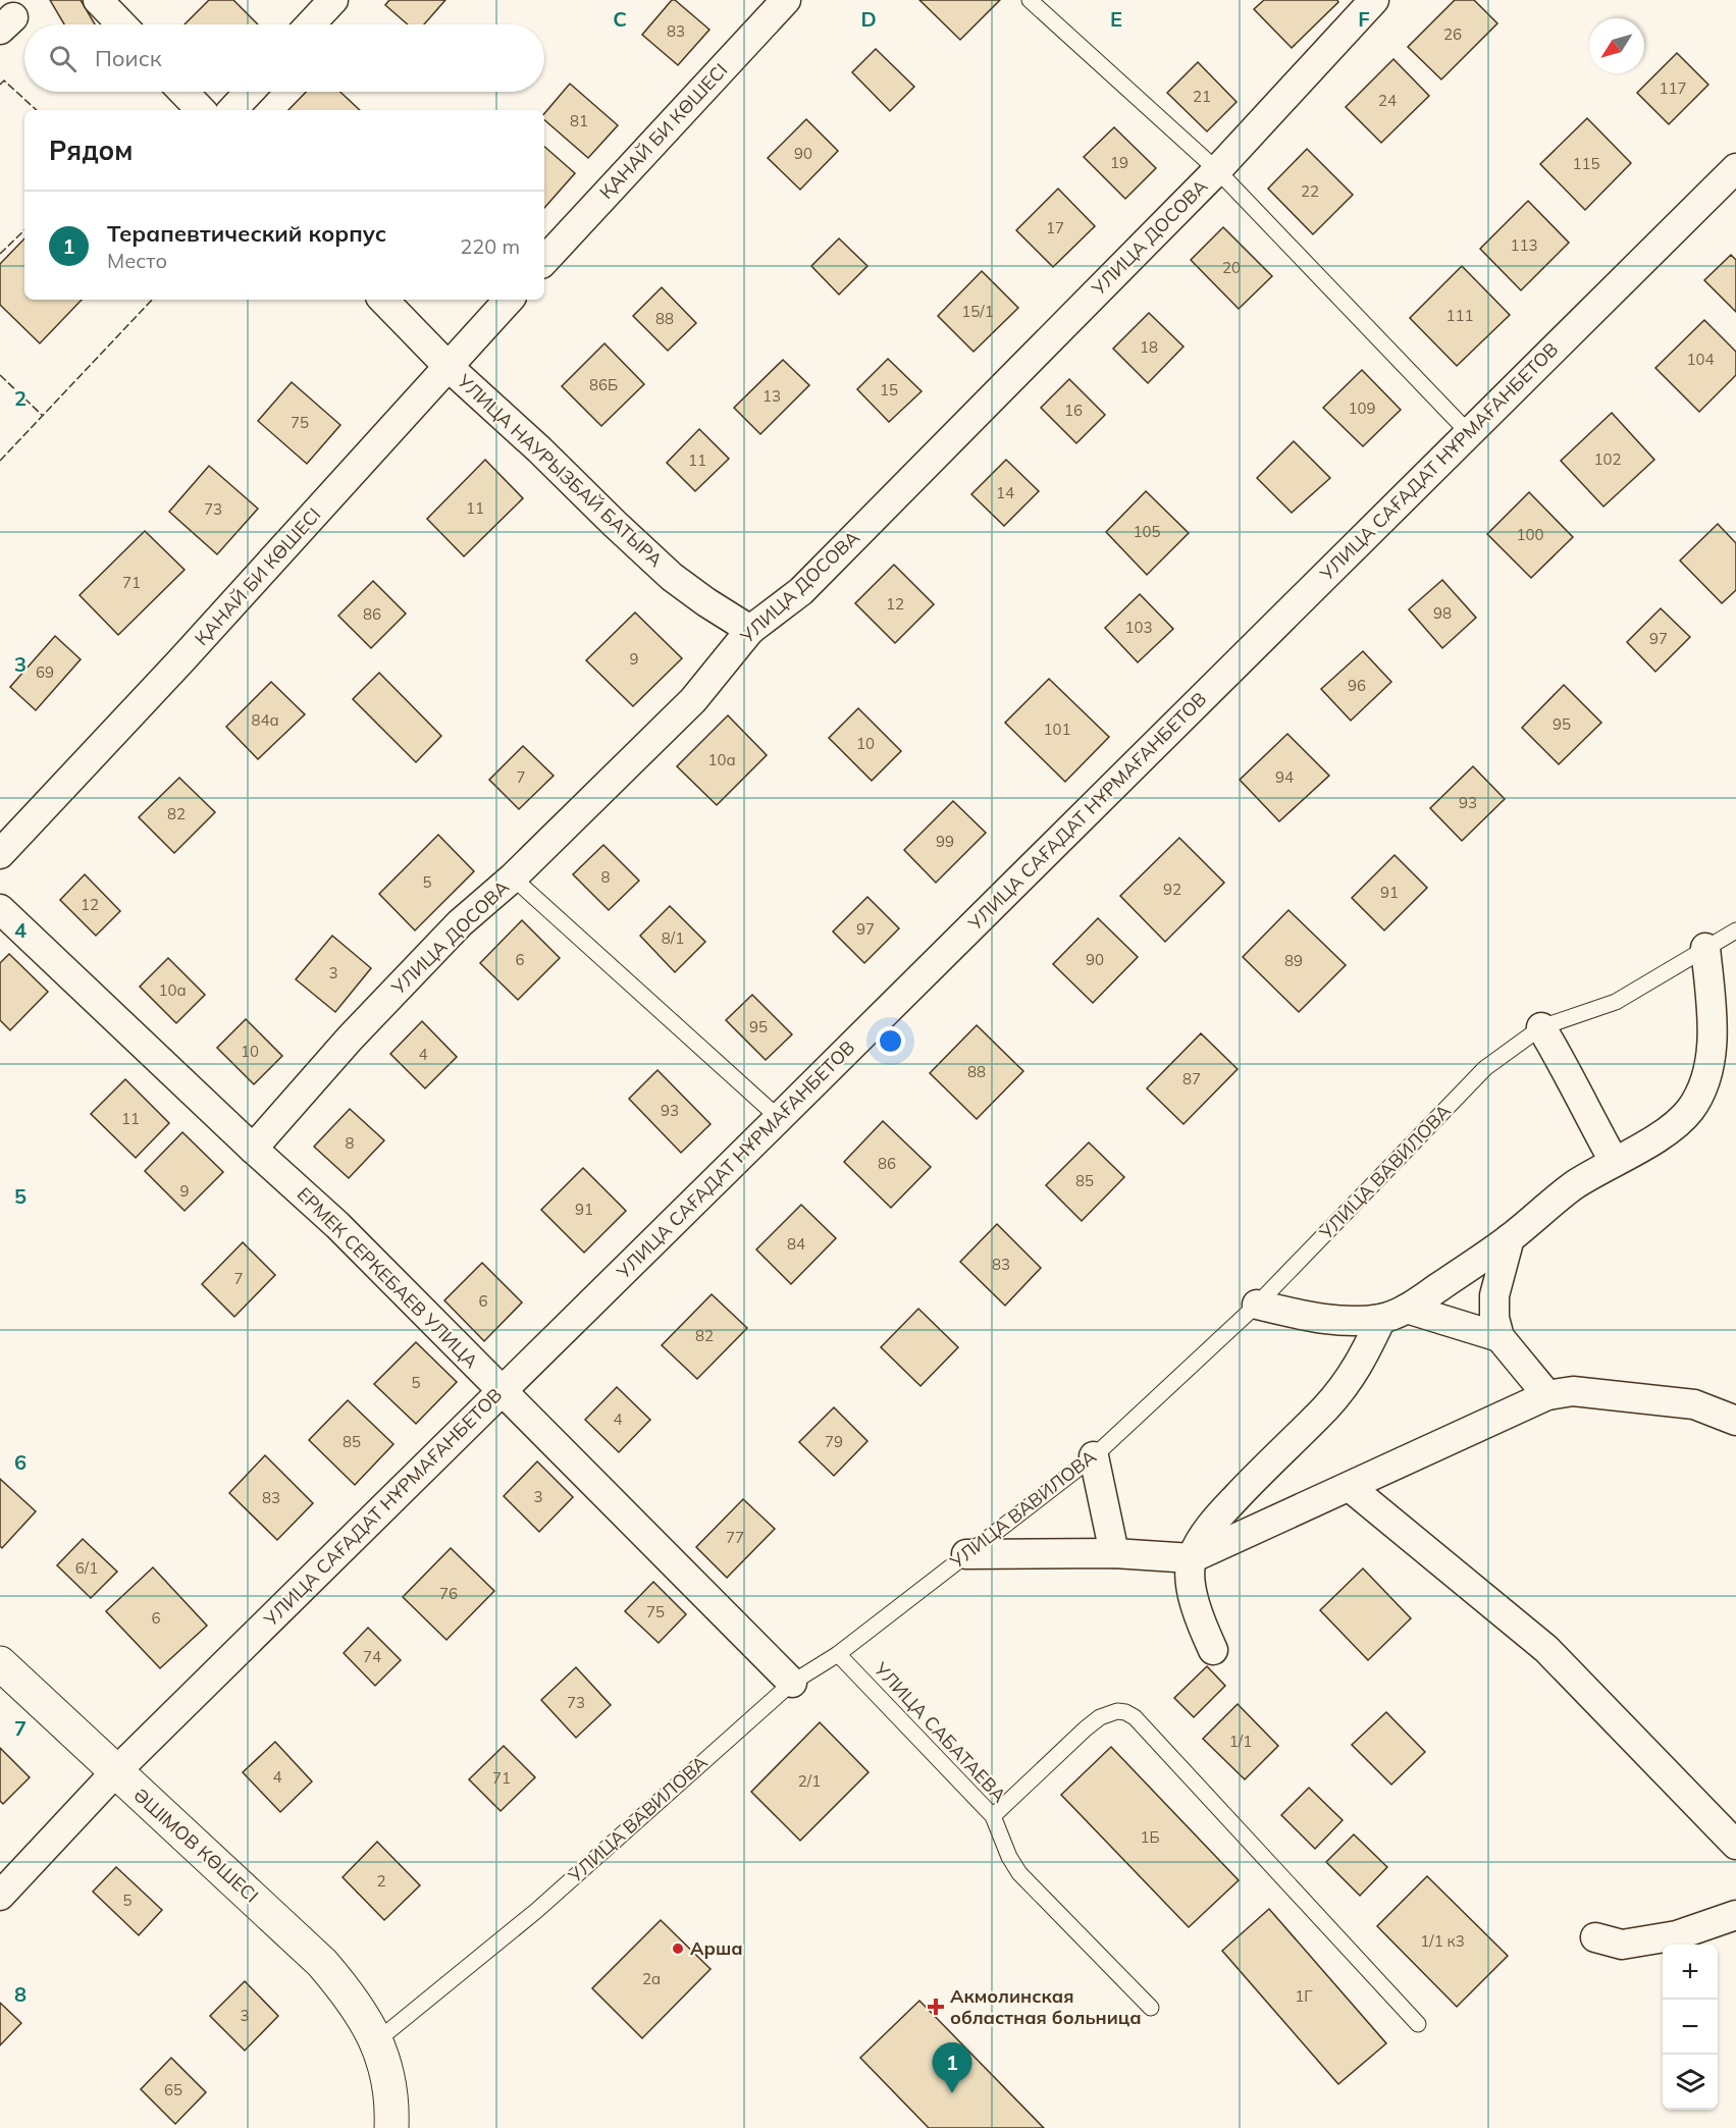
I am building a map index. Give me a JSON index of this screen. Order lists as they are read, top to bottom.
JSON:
{
  "streets": {
    "street": [
      "ҚАНАЙ БИ КӨШЕСІ",
      "УЛИЦА ДОСОВА",
      "УЛИЦА САҒАДАТ НҰРМАҒАНБЕТОВ",
      "УЛИЦА НАУРЫЗБАЙ БАТЫРА",
      "ЕРМЕК СЕРКЕБАЕВ УЛИЦА",
      "ӘШІМОВ КӨШЕСІ"
    ],
    "lane": ["УЛИЦА ВАВИЛОВА", "УЛИЦА САБАТАЕВА"]
  },
  "crossings": [
    ["ҚАНАЙ БИ КӨШЕСІ", "УЛИЦА НАУРЫЗБАЙ БАТЫРА"],
    ["УЛИЦА ДОСОВА", "УЛИЦА НАУРЫЗБАЙ БАТЫРА"],
    ["УЛИЦА ДОСОВА", "ЕРМЕК СЕРКЕБАЕВ УЛИЦА"],
    ["УЛИЦА САҒАДАТ НҰРМАҒАНБЕТОВ", "ЕРМЕК СЕРКЕБАЕВ УЛИЦА"],
    ["УЛИЦА САҒАДАТ НҰРМАҒАНБЕТОВ", "ӘШІМОВ КӨШЕСІ"],
    ["УЛИЦА ВАВИЛОВА", "ЕРМЕК СЕРКЕБАЕВ УЛИЦА"],
    ["УЛИЦА ВАВИЛОВА", "УЛИЦА САБАТАЕВА"],
    ["УЛИЦА ВАВИЛОВА", "ӘШІМОВ КӨШЕСІ"]
  ],
  "places": {
    "other": ["Арша"],
    "health": ["Акмолинская областная больница"]
  },
  "house_numbers": [
    "83",
    "26",
    "117",
    "21",
    "24",
    "81",
    "90",
    "19",
    "115",
    "22",
    "17",
    "113",
    "20",
    "15/1",
    "111",
    "88",
    "18",
    "104",
    "86Б",
    "15",
    "13",
    "109",
    "16",
    "75",
    "102",
    "11",
    "14",
    "11",
    "73",
    "105",
    "100",
    "71",
    "12",
    "98",
    "86",
    "103",
    "97",
    "9",
    "69",
    "96",
    "84а",
    "95",
    "101",
    "10",
    "10а",
    "7",
    "94",
    "93",
    "82",
    "99",
    "8",
    "5",
    "92",
    "91",
    "12",
    "97",
    "8/1",
    "6",
    "90",
    "89",
    "3",
    "10а",
    "95",
    "10",
    "4",
    "88",
    "87",
    "93",
    "11",
    "8",
    "86",
    "85",
    "9",
    "91",
    "84",
    "83",
    "7",
    "6",
    "82",
    "5",
    "4",
    "85",
    "79",
    "3",
    "83",
    "77",
    "6/1",
    "76",
    "75",
    "6",
    "74",
    "73",
    "1/1",
    "4",
    "71",
    "2/1",
    "1Б",
    "2",
    "5",
    "1/1 к3",
    "2а",
    "1Г",
    "3",
    "65"
  ],
  "north": "bottom left",
  "page": {
    "search": "Поиск",
    "heading": "Рядом",
    "list": [
      {
        "mark": "1",
        "name": "Терапевтический корпус",
        "note": "Место",
        "value": "220 m"
      }
    ],
    "map_buttons": ["+", "−"],
    "pins": "1"
  },
  "grid": {
    "columns": [
      "C",
      "D",
      "E",
      "F"
    ],
    "rows": [
      "2",
      "3",
      "4",
      "5",
      "6",
      "7",
      "8"
    ]
  }
}
